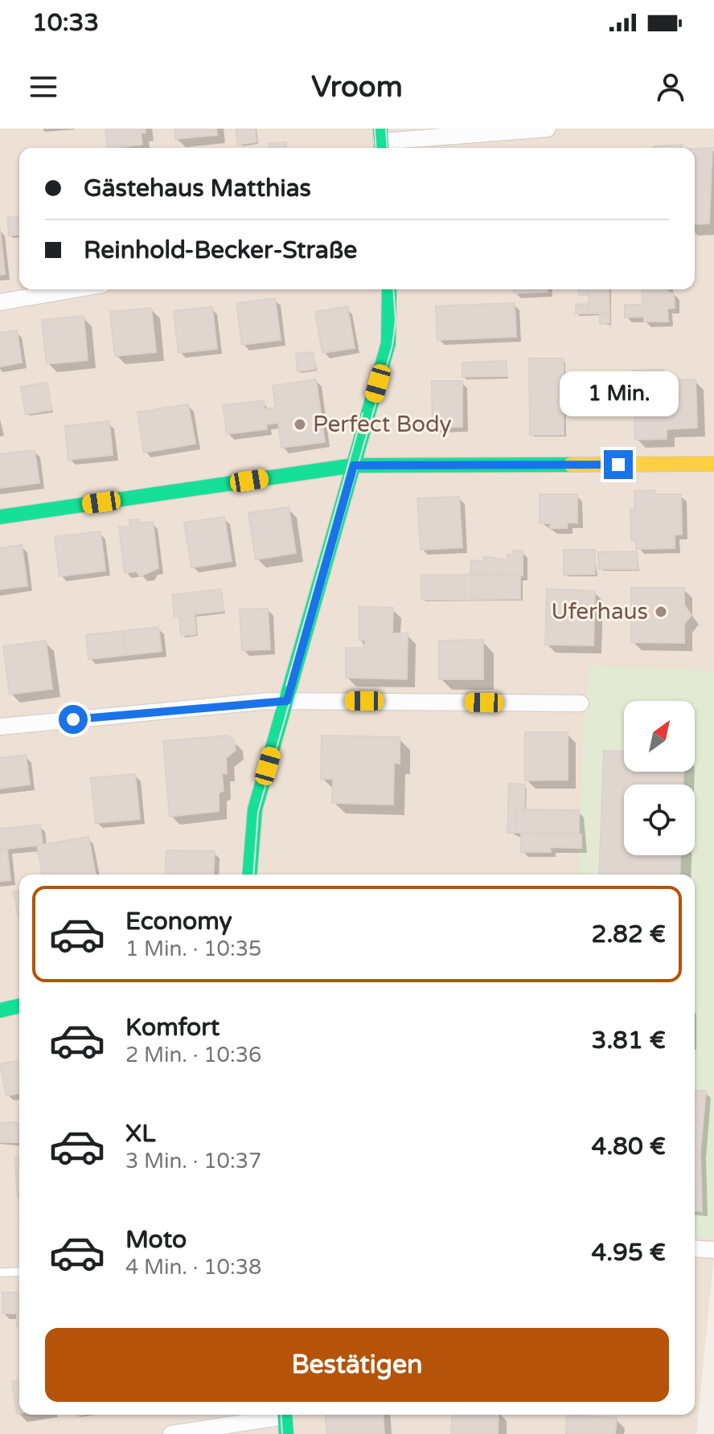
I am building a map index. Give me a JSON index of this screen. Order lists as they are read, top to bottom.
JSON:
{
  "places": ["Perfect Body", "Uferhaus"],
  "north": "top right",
  "page": {
    "status": "10:33",
    "header": "Vroom",
    "banner": ["Gästehaus Matthias", "Reinhold-Becker-Straße"],
    "bubble": "1 Min.",
    "list": [
      {
        "name": "Economy",
        "note": "1 Min. · 10:35",
        "value": "2.82 €"
      },
      {
        "name": "Komfort",
        "note": "2 Min. · 10:36",
        "value": "3.81 €"
      },
      {
        "name": "XL",
        "note": "3 Min. · 10:37",
        "value": "4.80 €"
      },
      {
        "name": "Moto",
        "note": "4 Min. · 10:38",
        "value": "4.95 €"
      }
    ],
    "buttons": "Bestätigen"
  }
}
